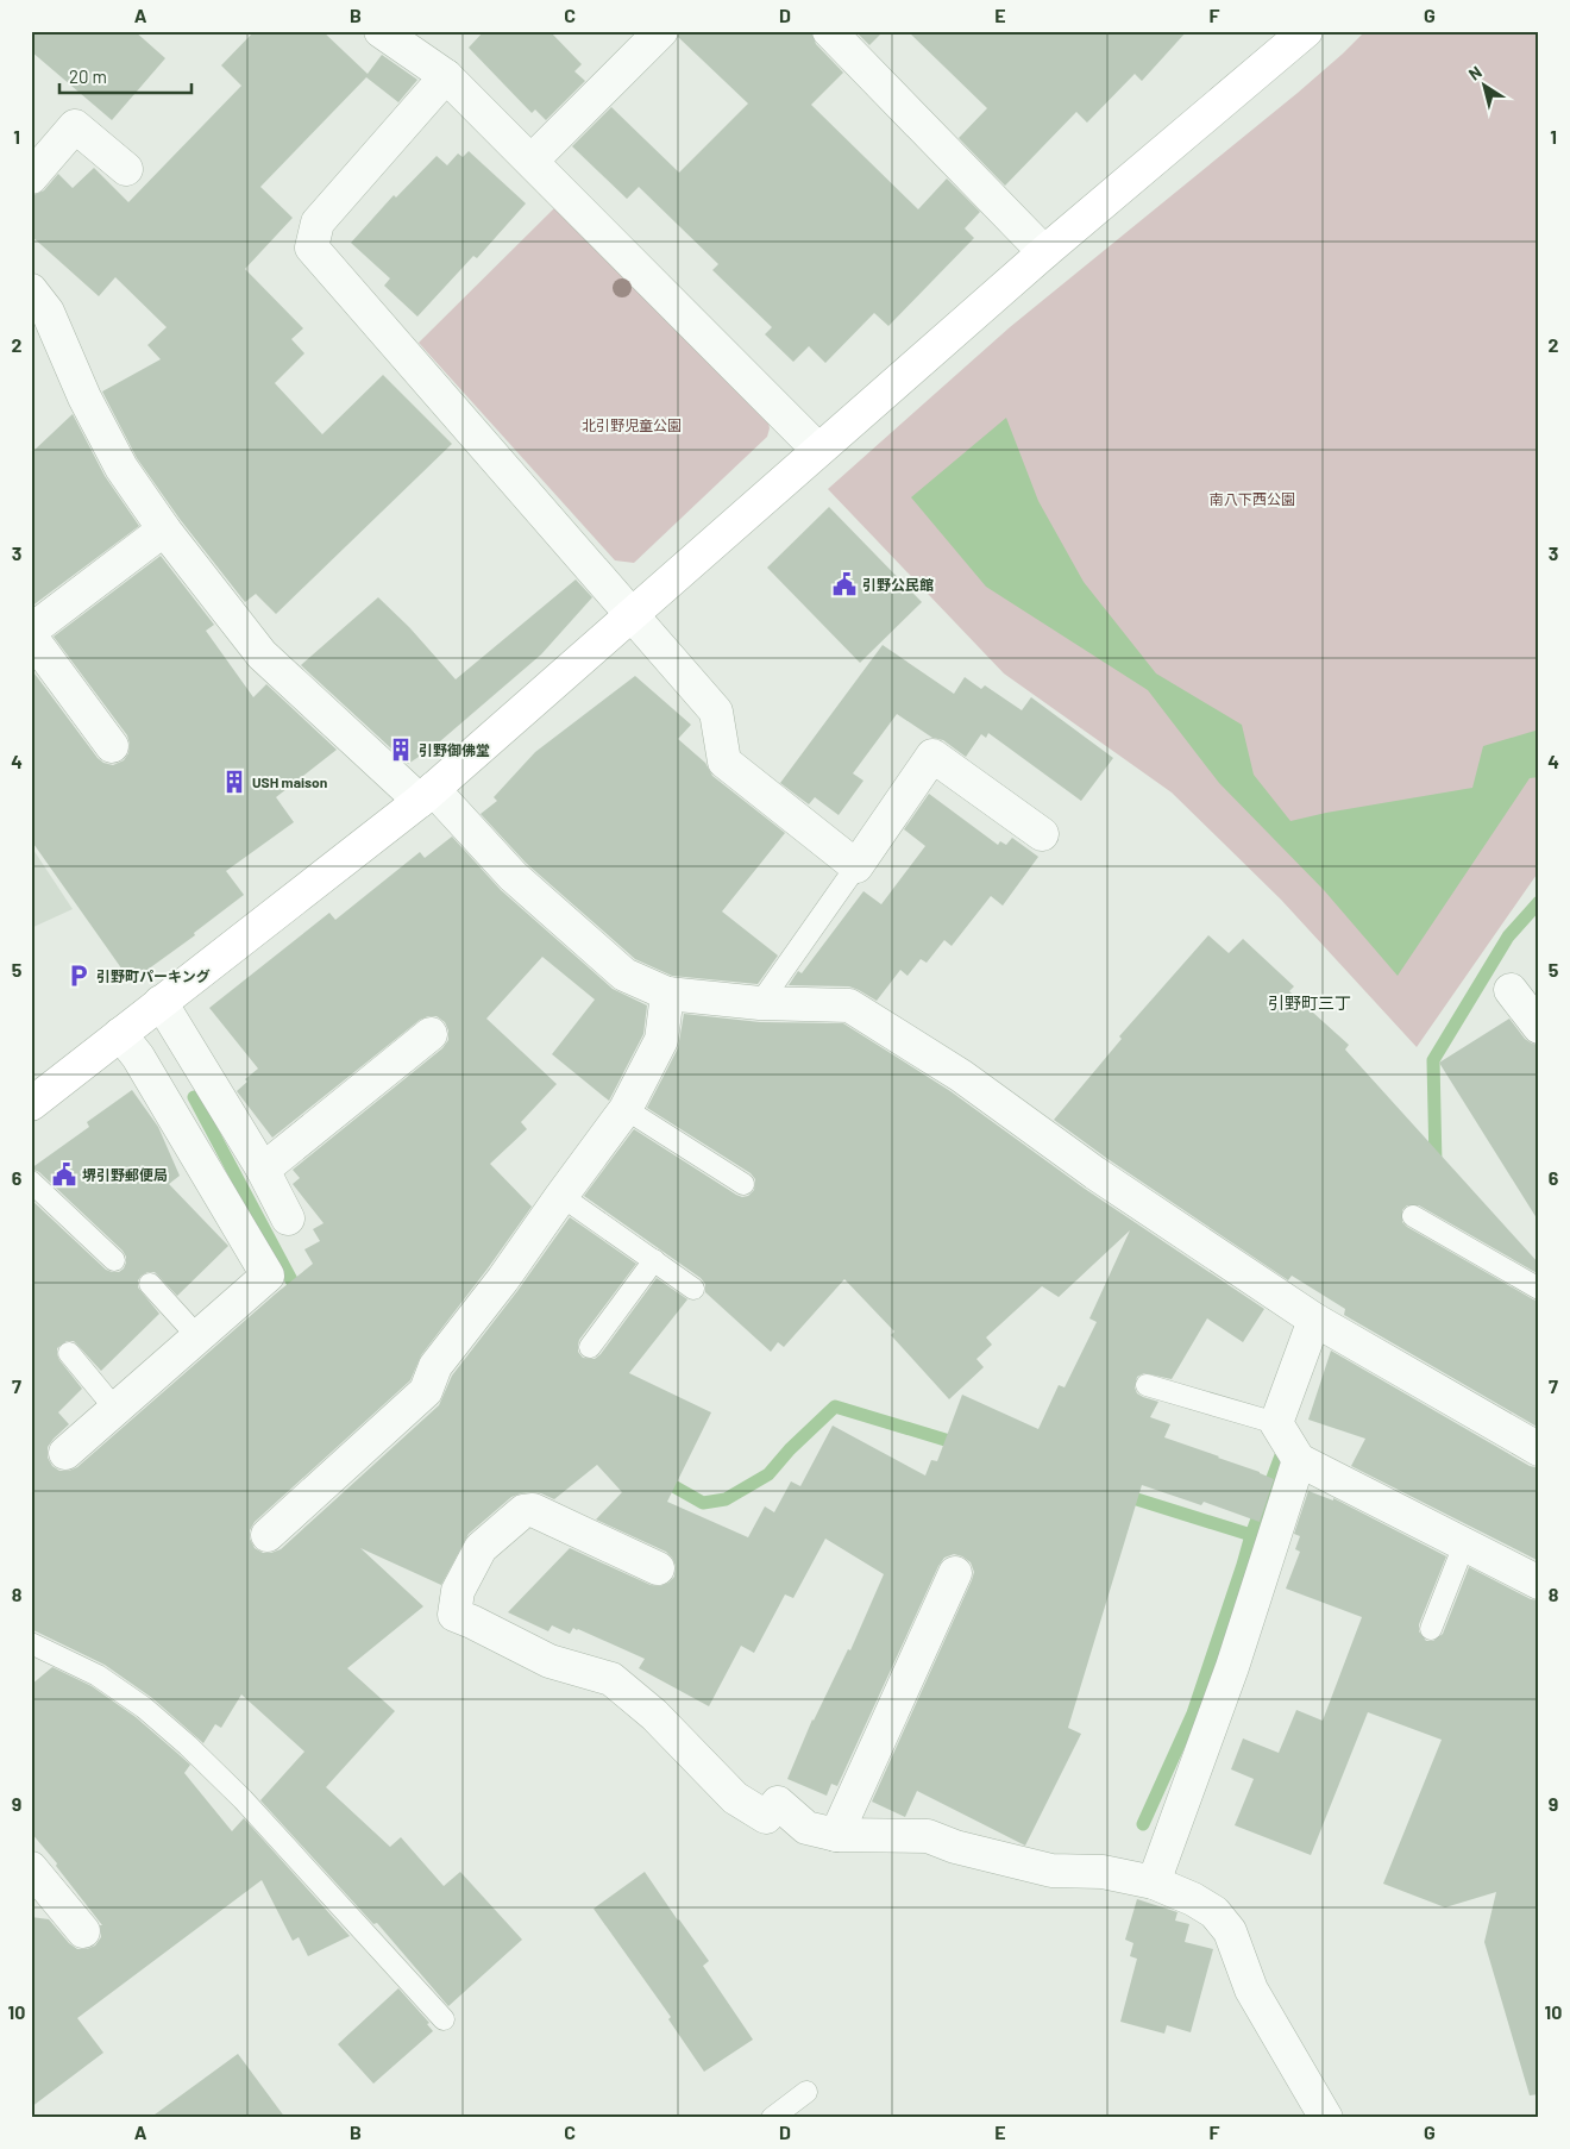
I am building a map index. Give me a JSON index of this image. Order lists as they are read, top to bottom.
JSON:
{
  "districts": ["引野町三丁"],
  "parks": ["北引野児童公園", "南八下西公園"],
  "places": {
    "public building": ["引野公民館", "堺引野郵便局"],
    "building": ["引野御佛堂", "USH maison"],
    "parking": ["引野町パーキング"]
  },
  "scale_bar": "20 m",
  "north": "top left",
  "grid": {
    "columns": [
      "A",
      "B",
      "C",
      "D",
      "E",
      "F",
      "G"
    ],
    "rows": [
      "1",
      "2",
      "3",
      "4",
      "5",
      "6",
      "7",
      "8",
      "9",
      "10"
    ]
  }
}
